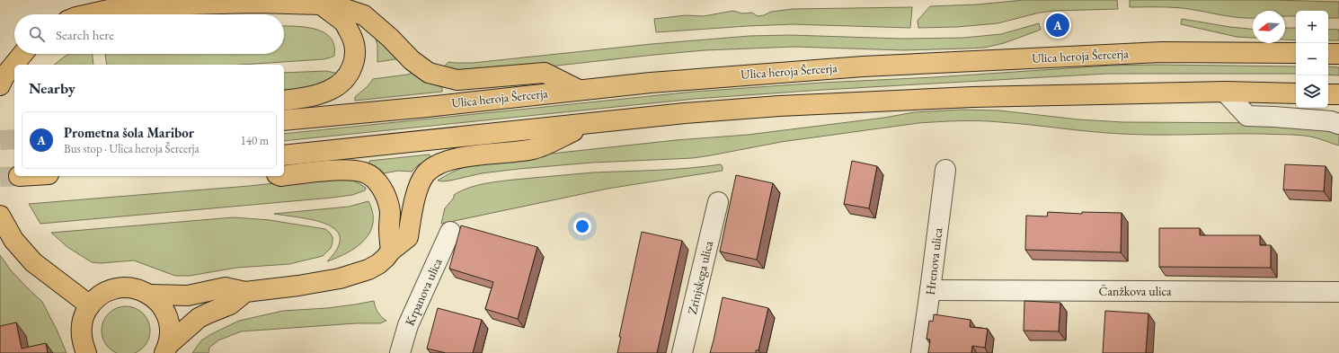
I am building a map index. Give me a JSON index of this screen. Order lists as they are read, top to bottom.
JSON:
{
  "streets": {
    "main road": ["Ulica heroja Šercerja"],
    "street": [
      "Hrenova ulica",
      "Zrinjskega ulica",
      "Čanžkova ulica",
      "Krpanova ulica"
    ]
  },
  "crossings": [
    ["Hrenova ulica", "Čanžkova ulica"]
  ],
  "north": "left",
  "page": {
    "map_buttons": ["+", "−"],
    "pins": "A",
    "search": "Search here",
    "heading": "Nearby",
    "list": [
      {
        "mark": "A",
        "name": "Prometna šola Maribor",
        "note": "Bus stop · Ulica heroja Šercerja",
        "value": "140 m"
      }
    ]
  }
}
